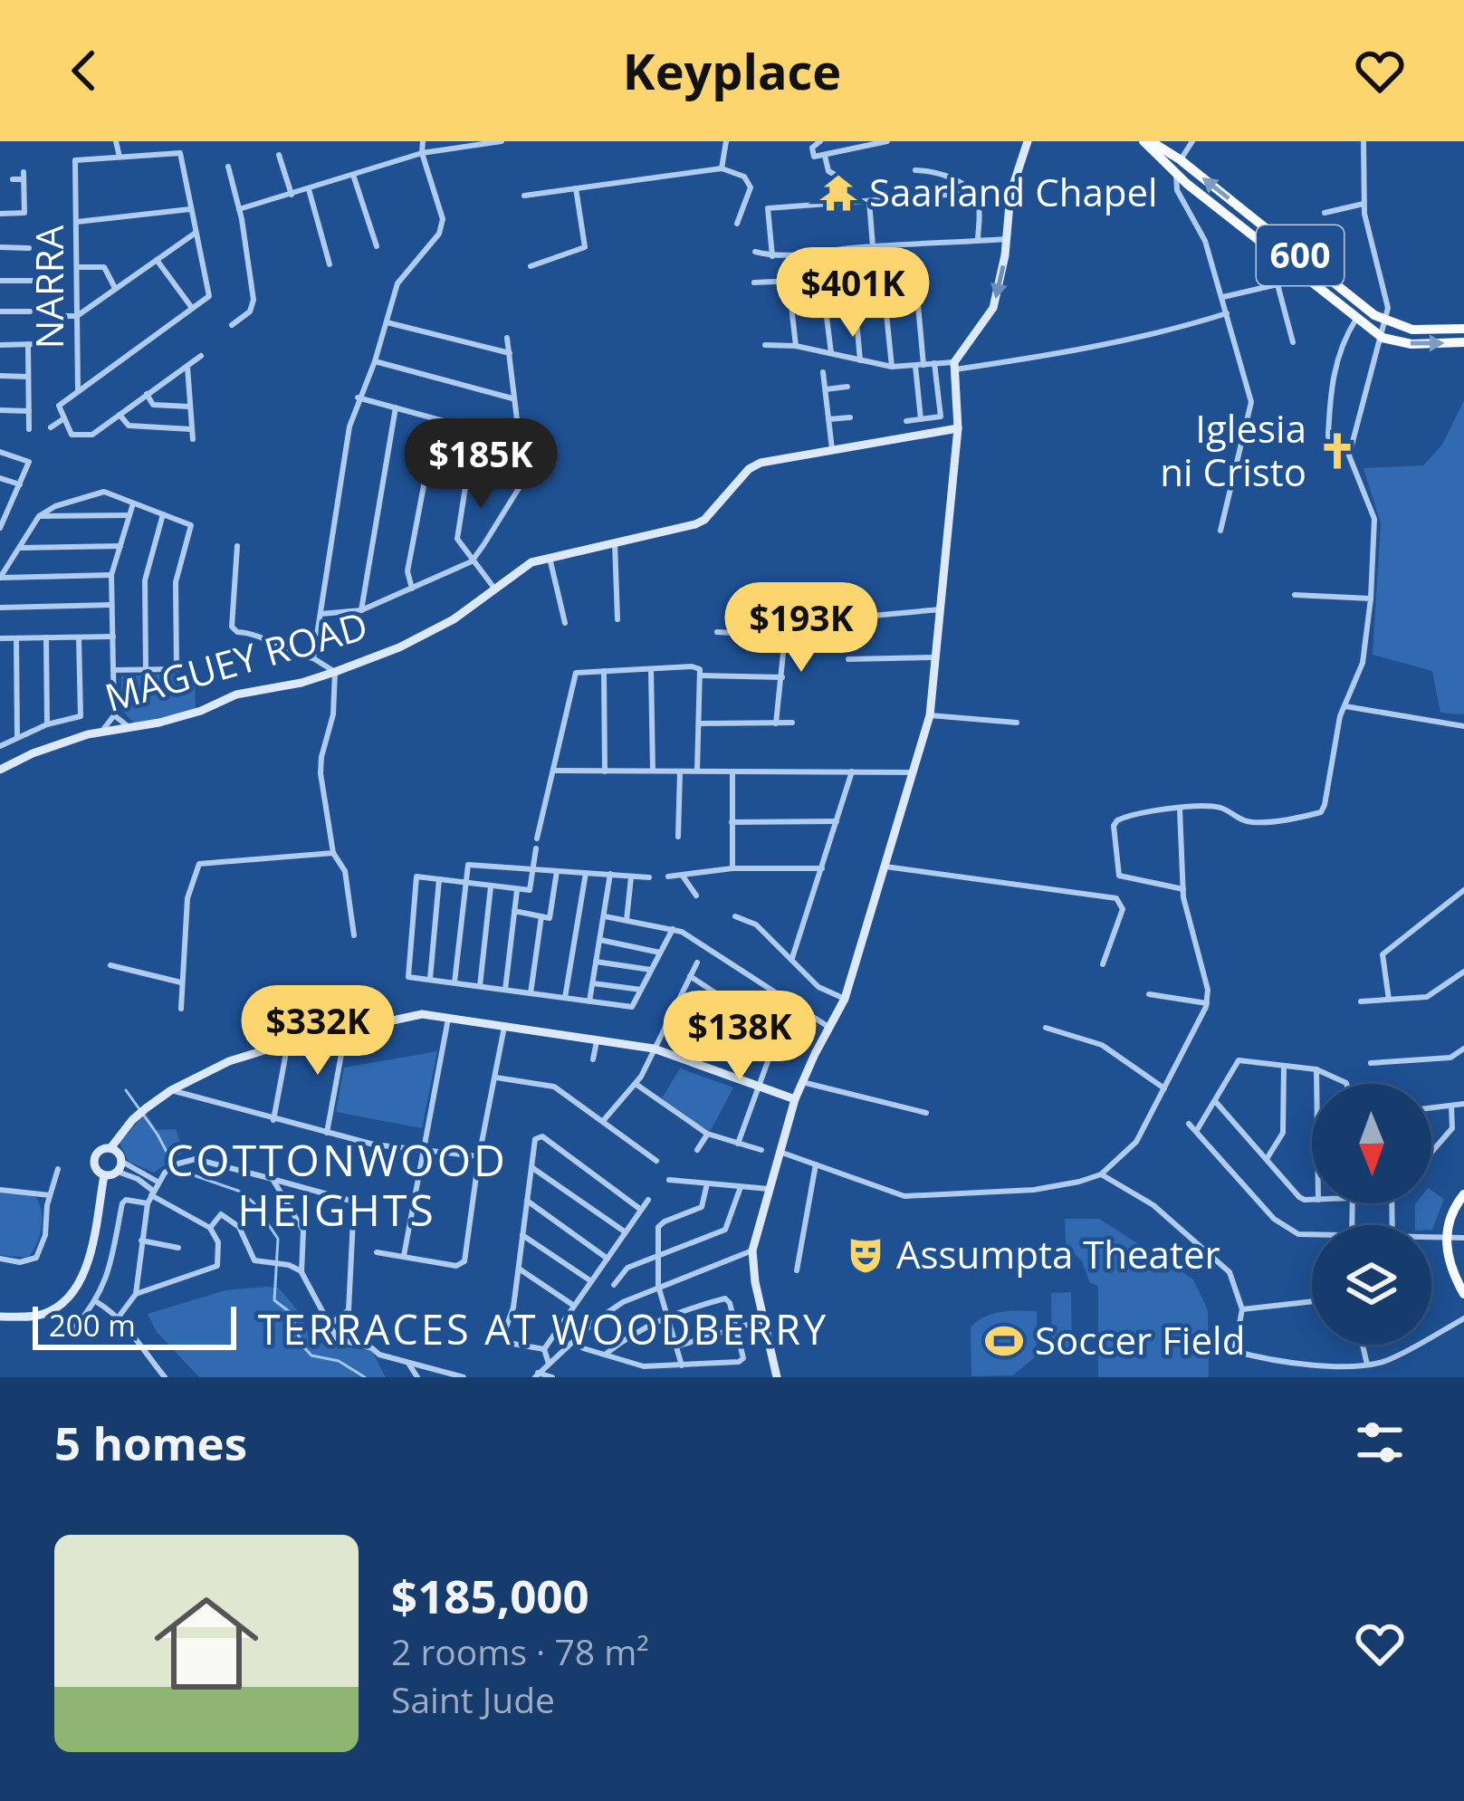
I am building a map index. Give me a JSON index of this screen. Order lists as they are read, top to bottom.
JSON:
{
  "streets": {
    "main road": ["600"],
    "street": ["NARRA", "MAGUEY ROAD"]
  },
  "districts": ["COTTONWOOD HEIGHTS", "TERRACES AT WOODBERRY"],
  "places": {
    "temple": ["Saarland Chapel"],
    "church": ["Iglesia ni Cristo"],
    "theatre": ["Assumpta Theater"],
    "sports": ["Soccer Field"]
  },
  "scale_bar": "200 m",
  "north": "bottom",
  "page": {
    "header": "Keyplace",
    "price": [
      "$401K",
      "$185K",
      "$193K",
      "$332K",
      "$138K"
    ],
    "scale": "200 m",
    "heading": "5 homes",
    "list": [
      {
        "name": "$185,000",
        "note": "2 rooms · 78 m² · Saint Jude"
      }
    ]
  }
}
